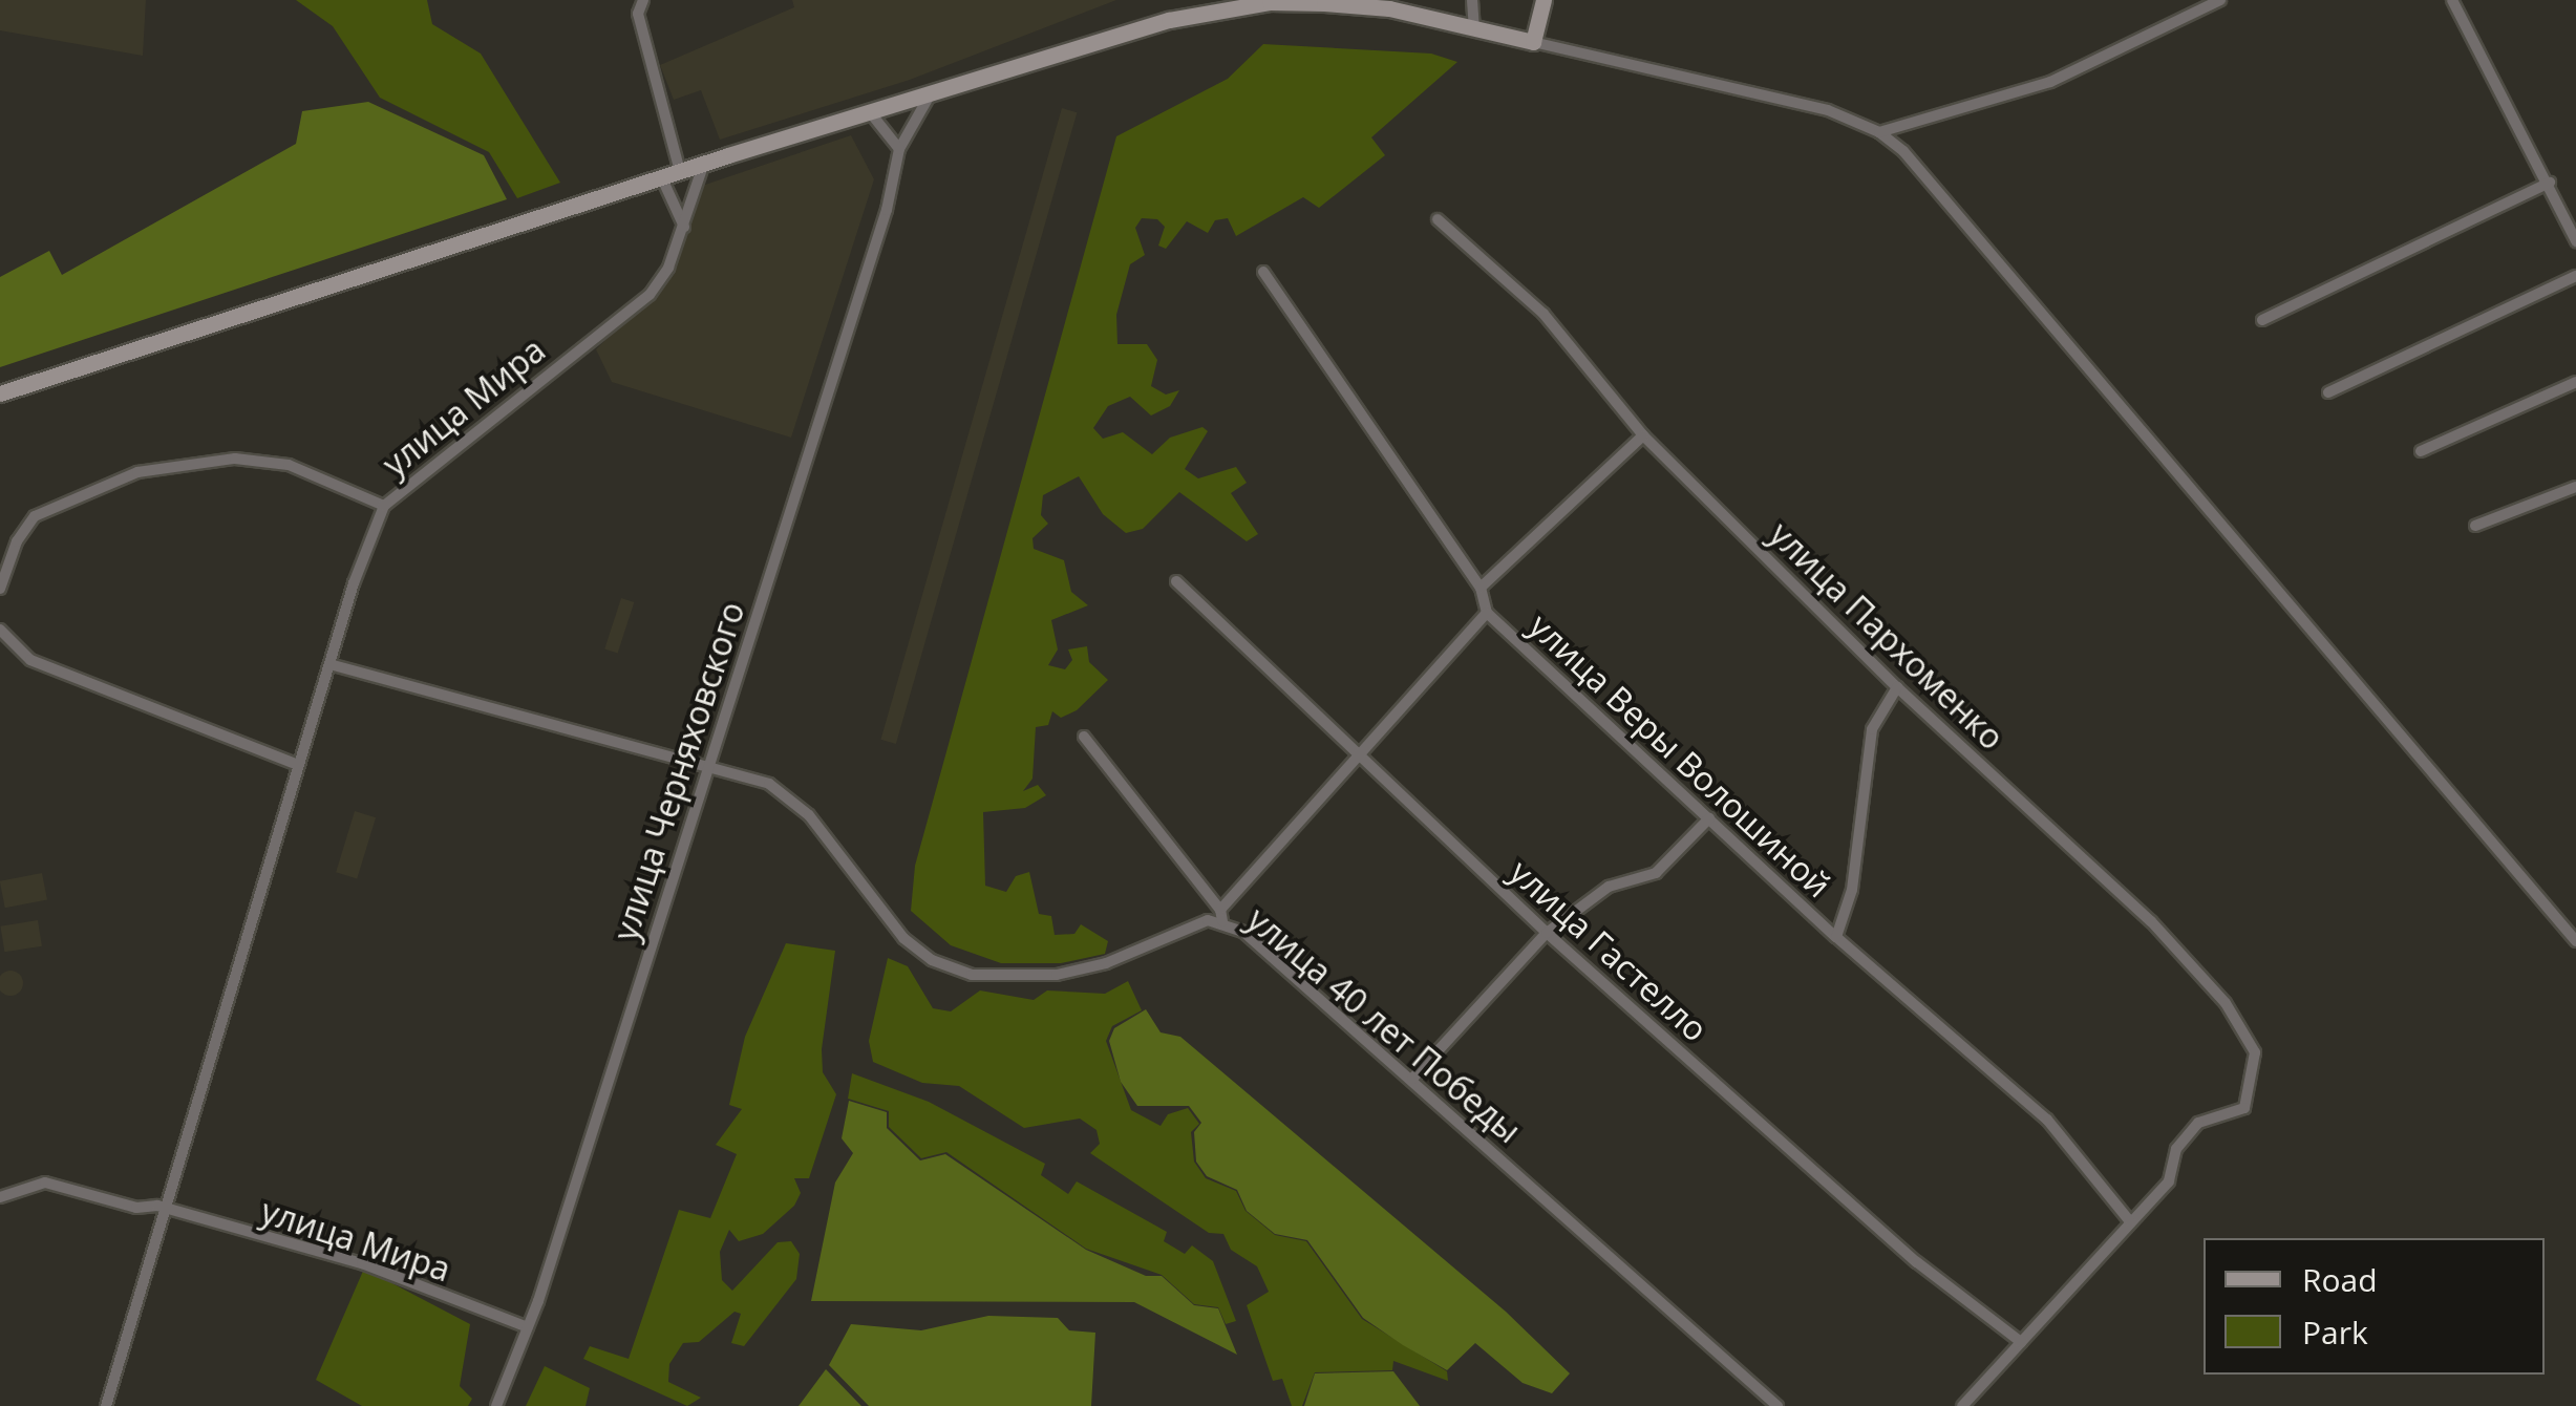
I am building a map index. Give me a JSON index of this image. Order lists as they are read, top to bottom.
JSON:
{
  "streets": {
    "street": [
      "улица Мира",
      "улица Пархоменко",
      "улица Веры Волошиной",
      "улица Черняховского",
      "улица Гастелло",
      "улица 40 лет Победы"
    ]
  },
  "crossings": [
    ["улица Мира", "улица Черняховского"],
    ["улица Пархоменко", "улица Веры Волошиной"],
    ["улица Черняховского", "улица 40 лет Победы"]
  ],
  "legend": ["Road", "Park"]
}
